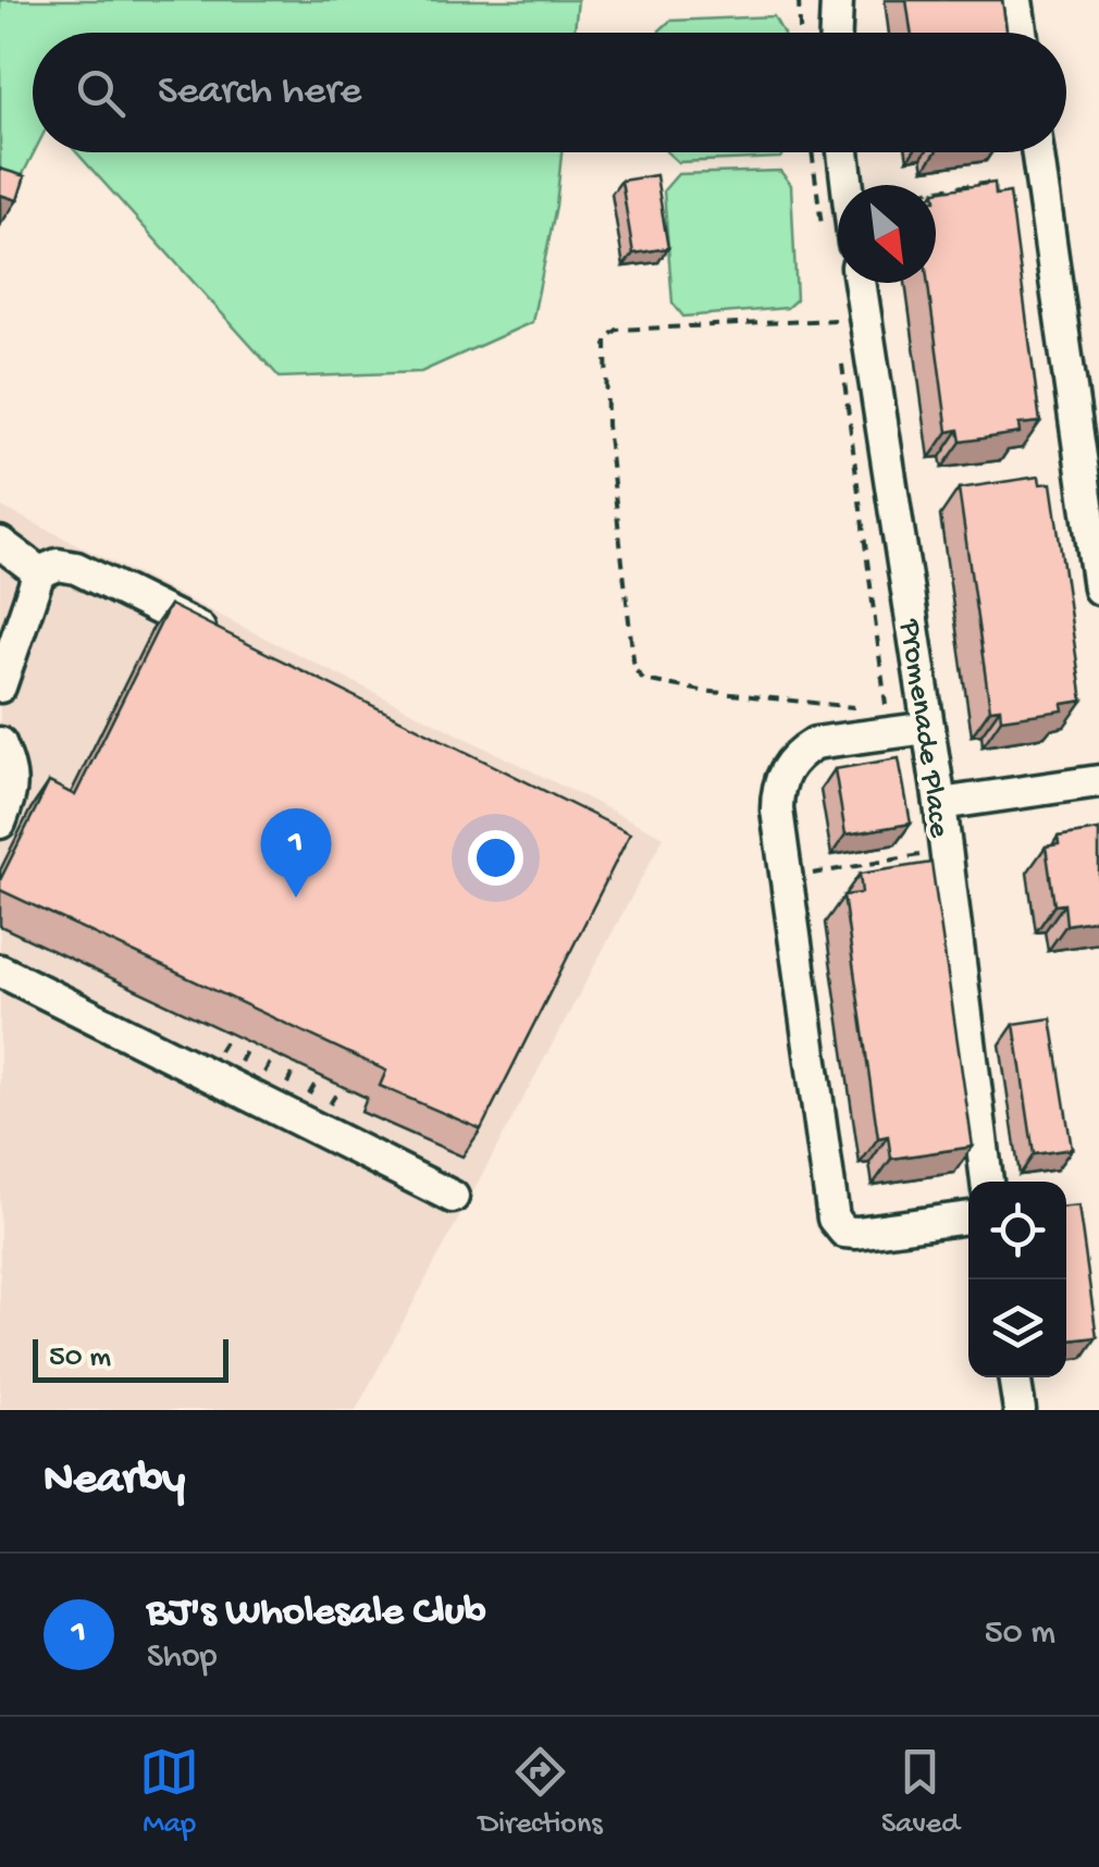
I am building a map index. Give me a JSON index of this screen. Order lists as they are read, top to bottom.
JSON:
{
  "streets": {
    "street": ["Promenade Place"]
  },
  "scale_bar": "50 m",
  "north": "bottom right",
  "page": {
    "search": "Search here",
    "pins": "1",
    "scale": "50 m",
    "heading": "Nearby",
    "list": [
      {
        "mark": "1",
        "name": "BJ's Wholesale Club",
        "note": "Shop",
        "value": "50 m"
      }
    ],
    "nav": ["Map", "Directions", "Saved"]
  }
}
